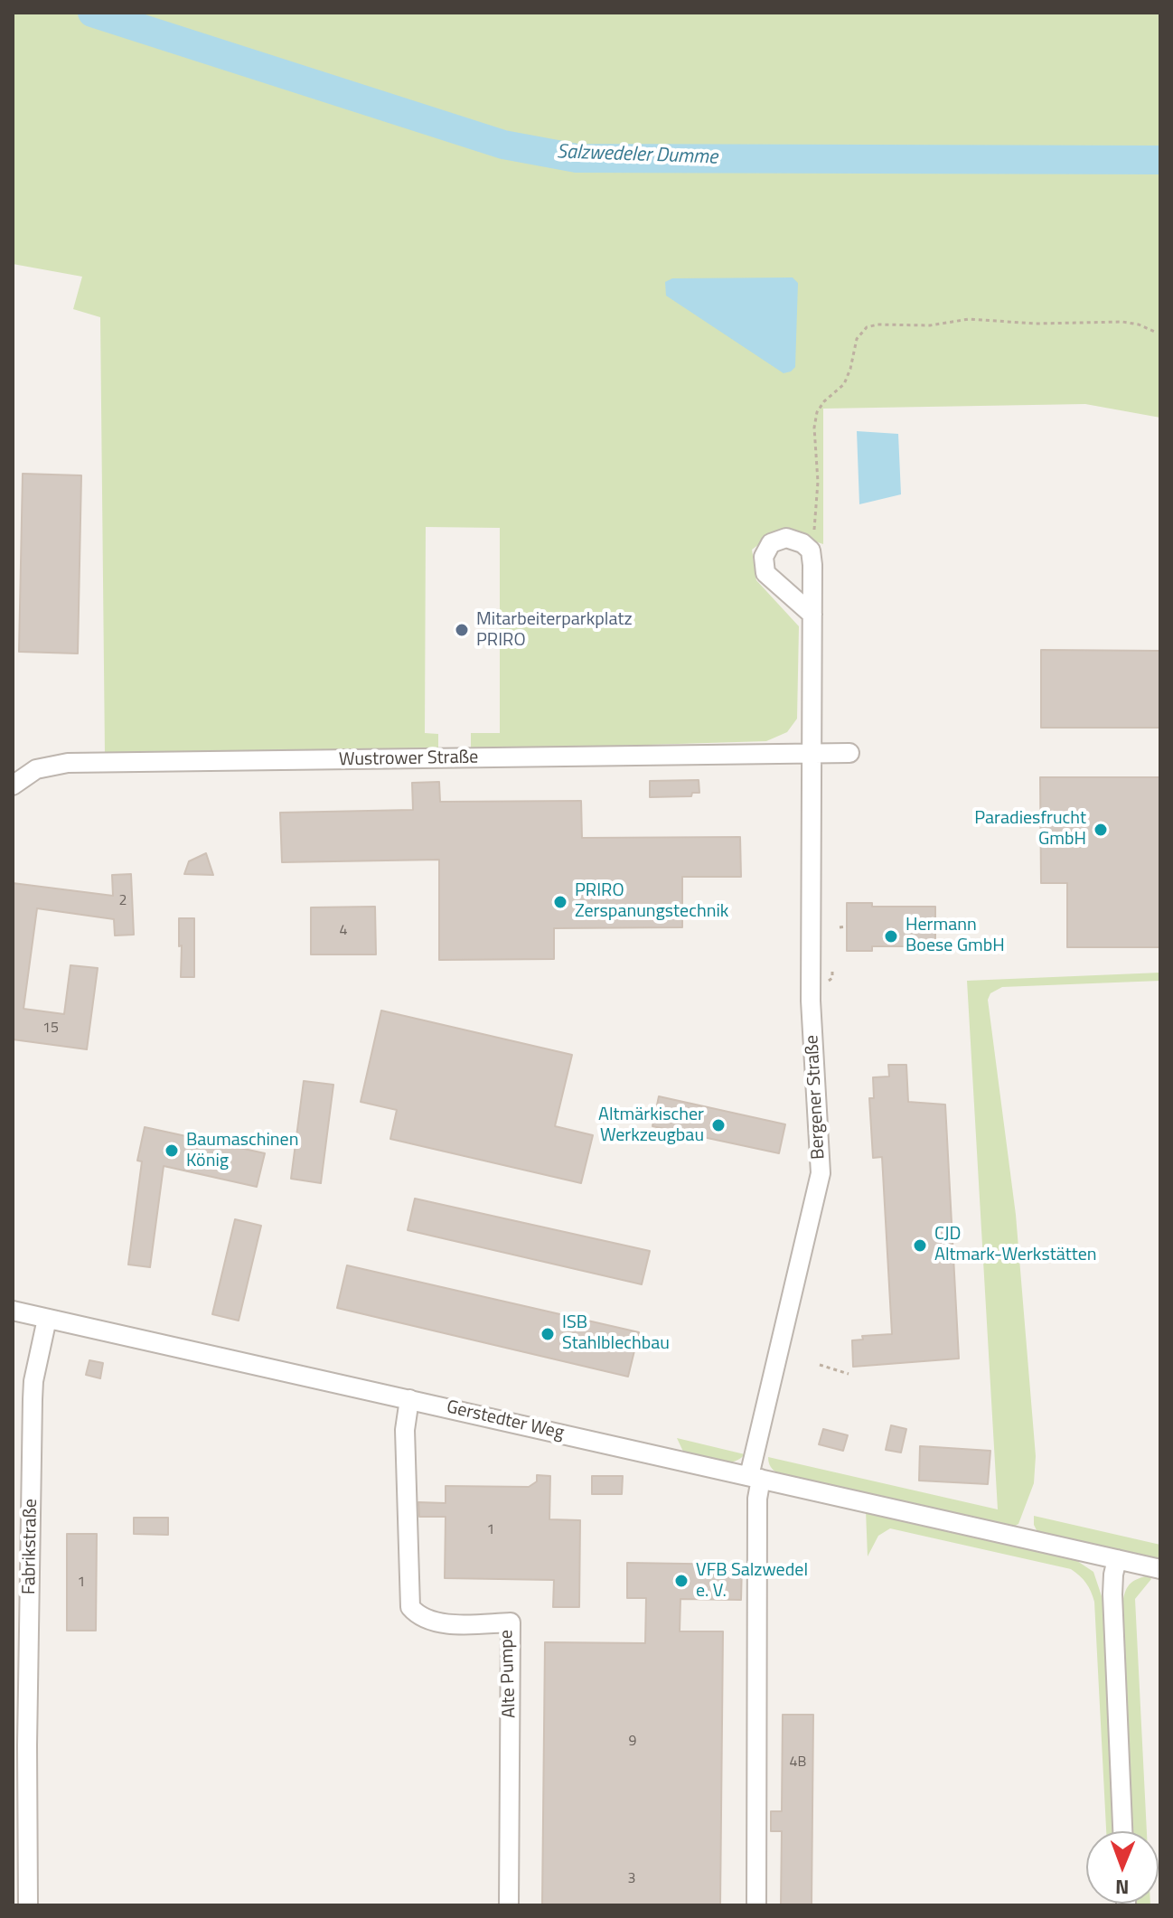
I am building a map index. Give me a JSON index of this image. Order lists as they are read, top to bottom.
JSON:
{
  "streets": {
    "street": [
      "Wustrower Straße",
      "Bergener Straße",
      "Gerstedter Weg",
      "Fabrikstraße",
      "Alte Pumpe"
    ]
  },
  "crossings": [
    ["Wustrower Straße", "Bergener Straße"],
    ["Bergener Straße", "Gerstedter Weg"],
    ["Gerstedter Weg", "Fabrikstraße"],
    ["Gerstedter Weg", "Alte Pumpe"]
  ],
  "water": ["Salzwedeler Dumme"],
  "places": [
    "Mitarbeiterparkplatz PRIRO",
    "Paradiesfrucht GmbH",
    "PRIRO Zerspanungstechnik",
    "Hermann Boese GmbH",
    "Altmärkischer Werkzeugbau",
    "Baumaschinen König",
    "CJD Altmark-Werkstätten",
    "ISB Stahlblechbau",
    "VFB Salzwedel e. V."
  ],
  "house_numbers": [
    "2",
    "4",
    "15",
    "1",
    "1",
    "9",
    "4B",
    "3"
  ],
  "north": "bottom"
}
